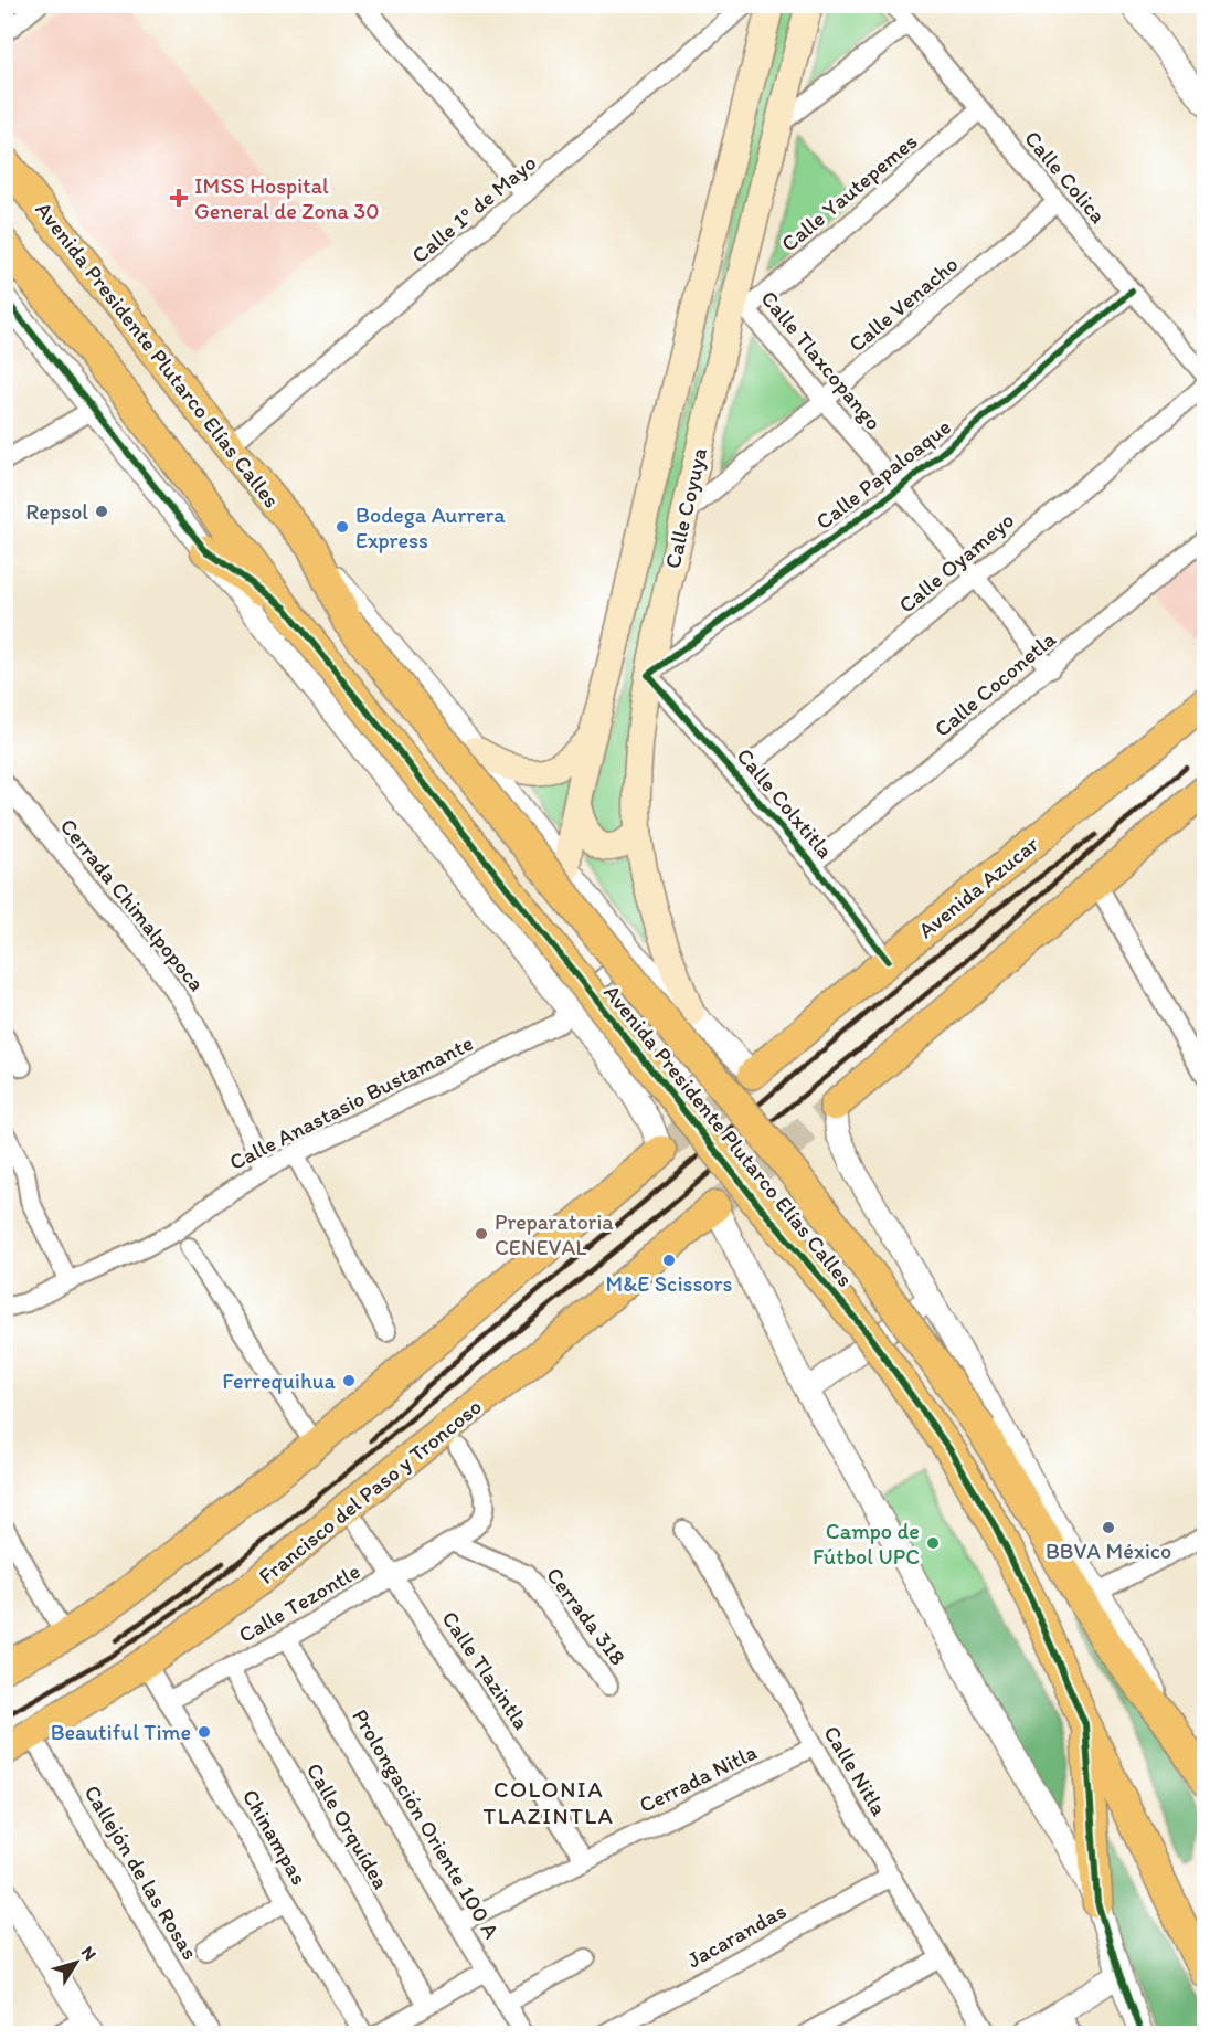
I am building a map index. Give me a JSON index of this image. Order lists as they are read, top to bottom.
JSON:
{
  "streets": {
    "main road": [
      "Avenida Presidente Plutarco Elías Calles",
      "Calle Coyuya",
      "Avenida Azucar",
      "Francisco del Paso y Troncoso"
    ],
    "street": [
      "Calle Colica",
      "Calle Yautepemes",
      "Calle 1º de Mayo",
      "Calle Venacho",
      "Calle Tlaxcopango",
      "Calle Papaloaque",
      "Calle Oyameyo",
      "Calle Coconetla",
      "Calle Colxtitla",
      "Cerrada Chimalpopoca",
      "Calle Anastasio Bustamante",
      "Calle Tezontle",
      "Cerrada 318",
      "Calle Tlazintla",
      "Calle Nitla",
      "Cerrada Nitla",
      "Prolongación Oriente 100 A",
      "Calle Orquídea",
      "Chinampas",
      "Callejón de las Rosas",
      "Jacarandas"
    ]
  },
  "crossings": [
    ["Calle Colica", "Calle Yautepemes"],
    ["Calle Colica", "Calle Venacho"],
    ["Calle Colica", "Calle Papaloaque"],
    ["Calle Yautepemes", "Calle Tlaxcopango"],
    ["Calle Yautepemes", "Calle Coyuya"],
    ["Calle 1º de Mayo", "Avenida Presidente Plutarco Elías Calles"],
    ["Calle Venacho", "Calle Tlaxcopango"],
    ["Calle Venacho", "Calle Coyuya"],
    ["Avenida Presidente Plutarco Elías Calles", "Calle Coyuya"],
    ["Avenida Presidente Plutarco Elías Calles", "Avenida Azucar"],
    ["Avenida Presidente Plutarco Elías Calles", "Calle Anastasio Bustamante"],
    ["Calle Tlaxcopango", "Calle Papaloaque"],
    ["Calle Tlaxcopango", "Calle Coyuya"],
    ["Calle Tlaxcopango", "Calle Oyameyo"],
    ["Calle Tlaxcopango", "Calle Coconetla"],
    ["Calle Papaloaque", "Calle Coyuya"],
    ["Calle Papaloaque", "Calle Colxtitla"],
    ["Calle Coyuya", "Calle Colxtitla"],
    ["Calle Coyuya", "Calle Anastasio Bustamante"],
    ["Calle Oyameyo", "Calle Colxtitla"],
    ["Calle Coconetla", "Calle Colxtitla"],
    ["Calle Colxtitla", "Avenida Azucar"],
    ["Cerrada Chimalpopoca", "Calle Anastasio Bustamante"],
    ["Francisco del Paso y Troncoso", "Calle Tlazintla"],
    ["Francisco del Paso y Troncoso", "Chinampas"],
    ["Francisco del Paso y Troncoso", "Callejón de las Rosas"],
    ["Calle Tezontle", "Cerrada 318"],
    ["Calle Tezontle", "Calle Tlazintla"],
    ["Calle Tezontle", "Prolongación Oriente 100 A"],
    ["Calle Tezontle", "Calle Orquídea"],
    ["Calle Tezontle", "Chinampas"],
    ["Calle Tlazintla", "Cerrada Nitla"],
    ["Calle Nitla", "Cerrada Nitla"],
    ["Calle Nitla", "Jacarandas"],
    ["Cerrada Nitla", "Prolongación Oriente 100 A"]
  ],
  "districts": ["COLONIA TLAZINTLA"],
  "places": {
    "health": ["IMSS Hospital General de Zona 30"],
    "other": [
      "Repsol",
      "Bodega Aurrera Express",
      "Preparatoria CENEVAL",
      "M&E Scissors",
      "Ferrequihua",
      "BBVA México",
      "Campo de Fútbol UPC",
      "Beautiful Time"
    ]
  },
  "north": "top right"
}
